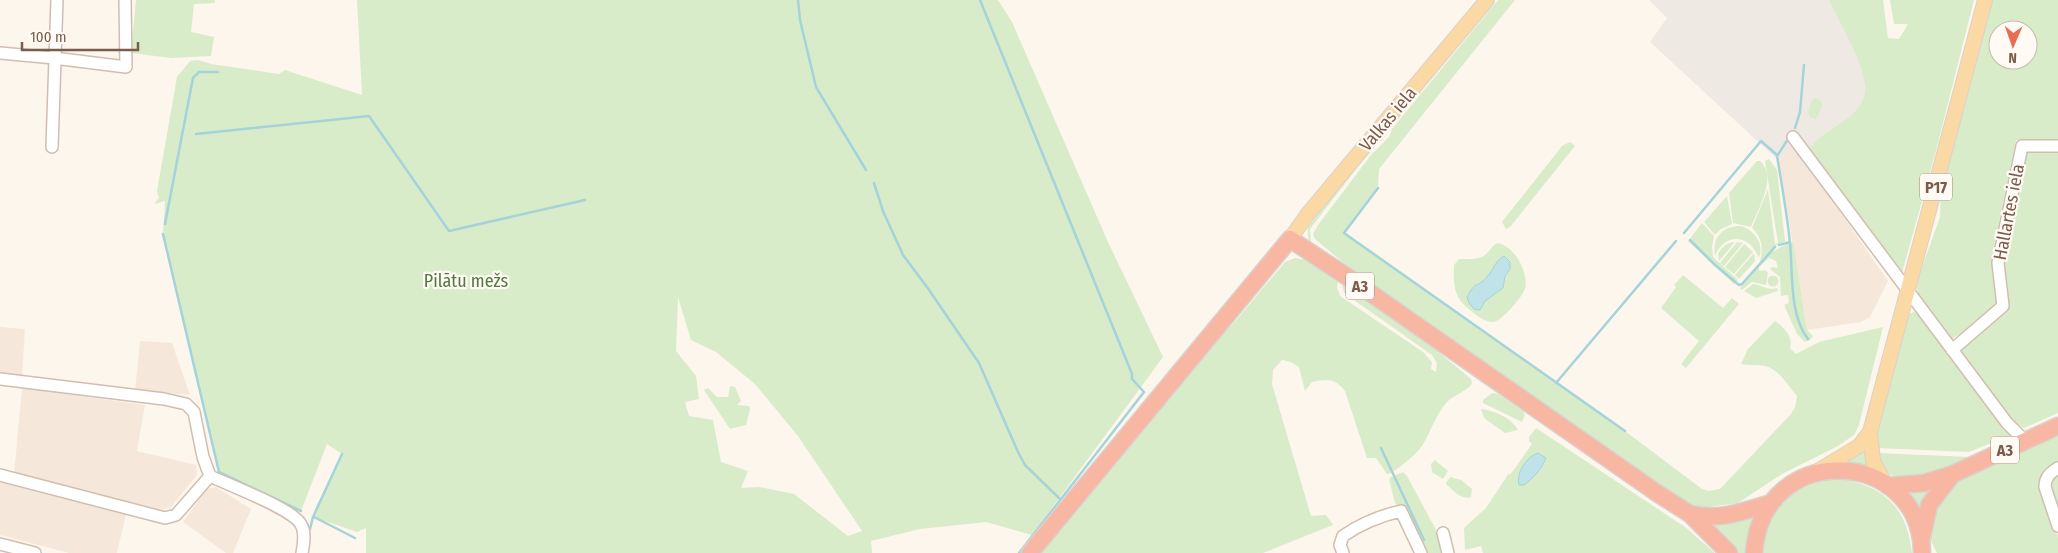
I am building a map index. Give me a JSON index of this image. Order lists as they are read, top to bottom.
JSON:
{
  "streets": {
    "highway": ["A3"],
    "main road": ["Valkas iela", "P17"],
    "street": ["Hallartes iela"]
  },
  "crossings": [
    ["Valkas iela", "A3"],
    ["P17", "A3"]
  ],
  "parks": ["Pilātu mežs"],
  "scale_bar": "100 m",
  "north": "bottom"
}
